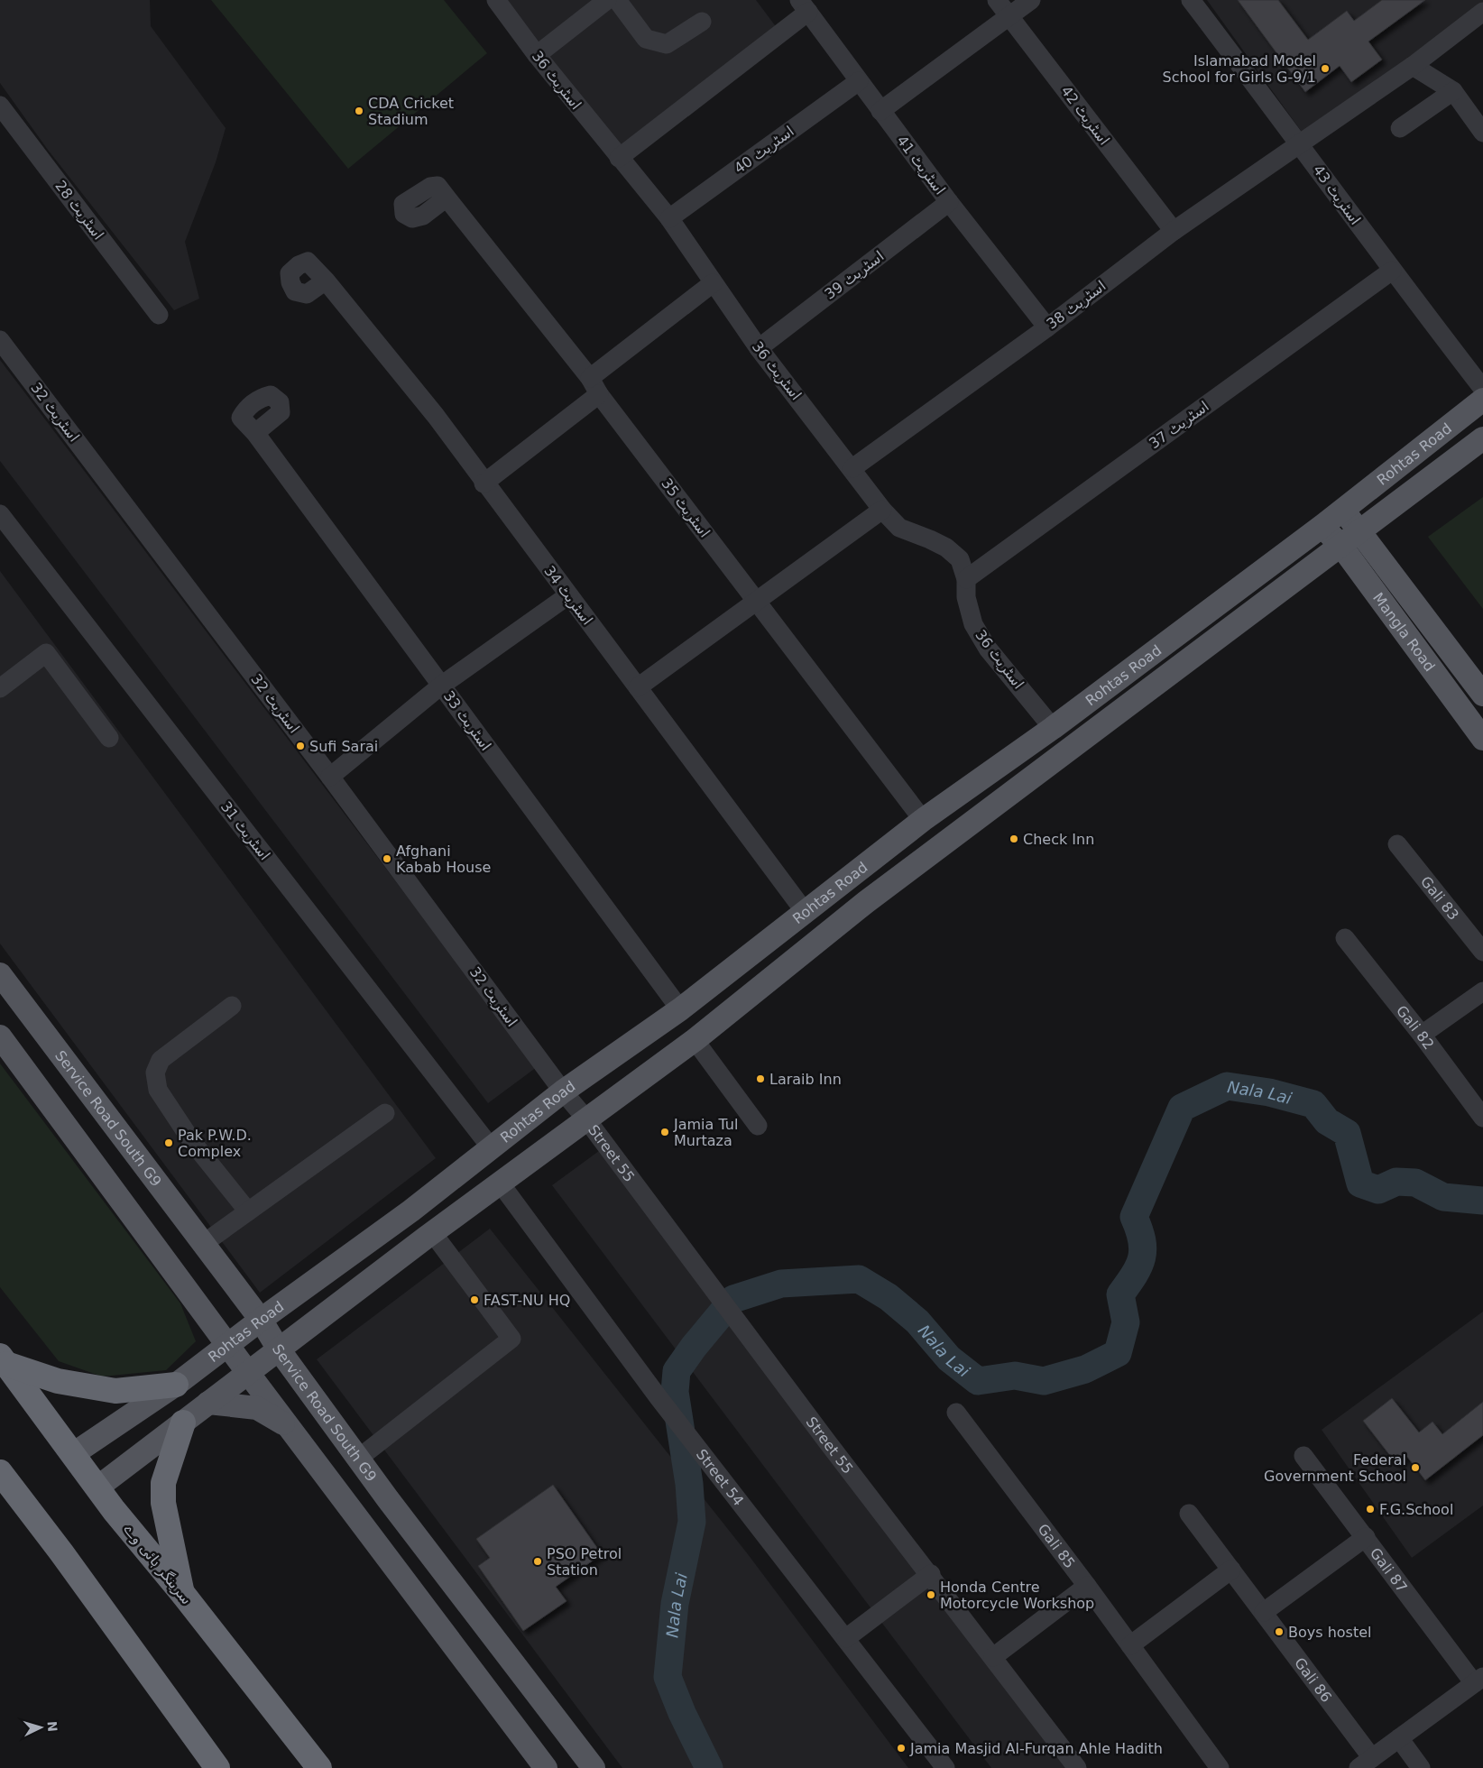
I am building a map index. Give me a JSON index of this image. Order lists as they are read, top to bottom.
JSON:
{
  "streets": {
    "highway": ["سرینگر ہائی وے"],
    "main road": ["Rohtas Road", "Mangla Road", "Service Road South G9"],
    "street": [
      "اسٹریٹ 36",
      "اسٹریٹ 42",
      "اسٹریٹ 40",
      "اسٹریٹ 41",
      "اسٹریٹ 43",
      "اسٹریٹ 28",
      "اسٹریٹ 39",
      "اسٹریٹ 38",
      "اسٹریٹ 32",
      "اسٹریٹ 37",
      "اسٹریٹ 35",
      "اسٹریٹ 34",
      "اسٹریٹ 33",
      "اسٹریٹ 31",
      "Gali 83",
      "Gali 82",
      "Street 55",
      "Street 54",
      "Gali 85",
      "Gali 87",
      "Gali 86"
    ]
  },
  "crossings": [
    ["اسٹریٹ 36", "اسٹریٹ 40"],
    ["اسٹریٹ 36", "اسٹریٹ 39"],
    ["اسٹریٹ 36", "اسٹریٹ 38"],
    ["اسٹریٹ 36", "اسٹریٹ 37"],
    ["اسٹریٹ 36", "Rohtas Road"],
    ["اسٹریٹ 42", "اسٹریٹ 38"],
    ["اسٹریٹ 40", "اسٹریٹ 41"],
    ["اسٹریٹ 41", "اسٹریٹ 39"],
    ["اسٹریٹ 41", "اسٹریٹ 38"],
    ["اسٹریٹ 43", "اسٹریٹ 38"],
    ["اسٹریٹ 43", "اسٹریٹ 37"],
    ["اسٹریٹ 32", "Rohtas Road"],
    ["اسٹریٹ 32", "Street 55"],
    ["Rohtas Road", "اسٹریٹ 35"],
    ["Rohtas Road", "اسٹریٹ 34"],
    ["Rohtas Road", "Mangla Road"],
    ["Rohtas Road", "اسٹریٹ 33"],
    ["Rohtas Road", "اسٹریٹ 31"],
    ["Rohtas Road", "Service Road South G9"],
    ["Rohtas Road", "Street 55"],
    ["Rohtas Road", "Street 54"],
    ["Rohtas Road", "سرینگر ہائی وے"]
  ],
  "water": ["Nala Lai"],
  "places": [
    "Islamabad Model School for Girls G-9/1",
    "CDA Cricket Stadium",
    "Sufi Sarai",
    "Check Inn",
    "Afghani Kabab House",
    "Laraib Inn",
    "Jamia Tul Murtaza",
    "Pak P.W.D. Complex",
    "FAST-NU HQ",
    "Federal Government School",
    "F.G.School",
    "PSO Petrol Station",
    "Honda Centre Motorcycle Workshop",
    "Boys hostel",
    "Jamia Masjid Al-Furqan Ahle Hadith"
  ],
  "north": "right"
}
